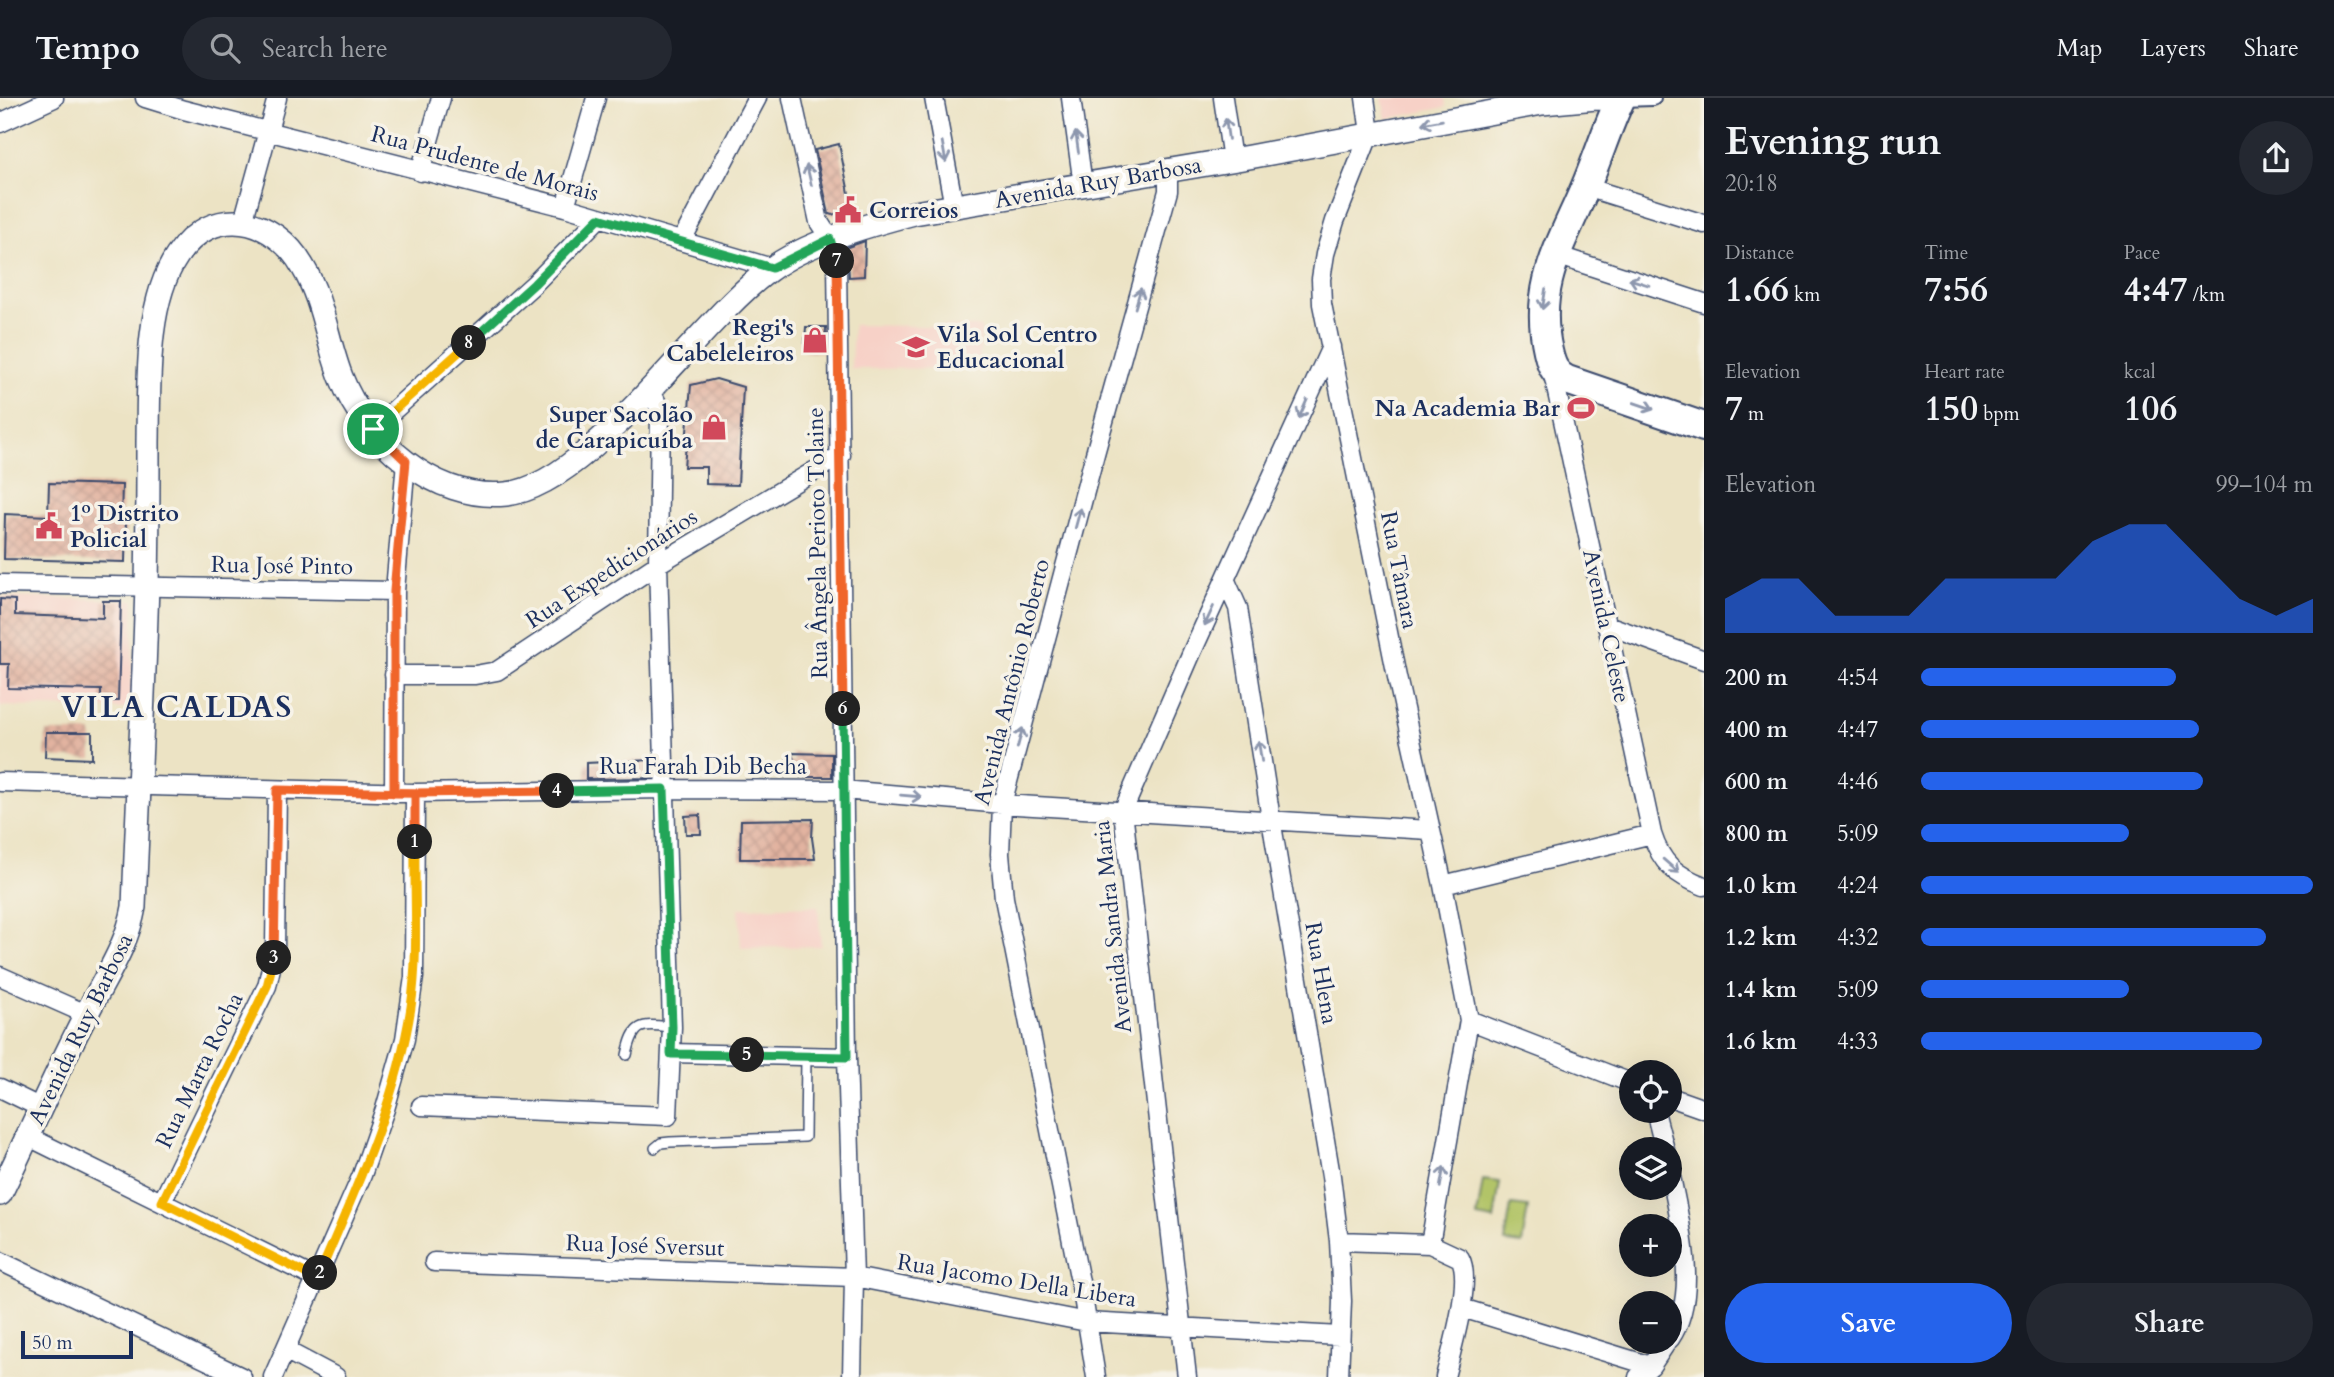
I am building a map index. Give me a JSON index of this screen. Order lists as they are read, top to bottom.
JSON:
{
  "streets": {
    "main road": ["Avenida Celeste"],
    "street": [
      "Rua Prudente de Morais",
      "Avenida Ruy Barbosa",
      "Rua Ângela Perioto Tolaine",
      "Rua José Pinto",
      "Rua Expedicionários",
      "Rua Tâmara",
      "Avenida Antônio Roberto",
      "Rua Farah Dib Becha",
      "Avenida Sandra Maria",
      "Rua Hlena",
      "Rua Marta Rocha",
      "Rua José Sversut",
      "Rua Jacomo Della Libera"
    ]
  },
  "crossings": [
    ["Rua Prudente de Morais", "Avenida Ruy Barbosa"],
    ["Avenida Ruy Barbosa", "Rua Ângela Perioto Tolaine"],
    ["Avenida Ruy Barbosa", "Rua José Pinto"],
    ["Avenida Ruy Barbosa", "Rua Tâmara"],
    ["Avenida Ruy Barbosa", "Avenida Celeste"],
    ["Avenida Ruy Barbosa", "Avenida Antônio Roberto"],
    ["Avenida Ruy Barbosa", "Rua Farah Dib Becha"],
    ["Rua Ângela Perioto Tolaine", "Rua Expedicionários"],
    ["Rua Ângela Perioto Tolaine", "Rua Farah Dib Becha"],
    ["Rua Ângela Perioto Tolaine", "Rua José Sversut"],
    ["Rua Ângela Perioto Tolaine", "Rua Jacomo Della Libera"],
    ["Rua Tâmara", "Rua Farah Dib Becha"],
    ["Rua Tâmara", "Avenida Sandra Maria"],
    ["Avenida Antônio Roberto", "Rua Farah Dib Becha"],
    ["Avenida Antônio Roberto", "Rua Jacomo Della Libera"],
    ["Rua Farah Dib Becha", "Avenida Sandra Maria"],
    ["Rua Farah Dib Becha", "Rua Hlena"],
    ["Rua Farah Dib Becha", "Rua Marta Rocha"],
    ["Avenida Sandra Maria", "Rua Hlena"],
    ["Avenida Sandra Maria", "Rua Jacomo Della Libera"],
    ["Rua Hlena", "Rua Jacomo Della Libera"],
    ["Rua José Sversut", "Rua Jacomo Della Libera"]
  ],
  "one_way": ["Avenida Antônio Roberto", "Avenida Sandra Maria"],
  "districts": ["VILA CALDAS"],
  "places": {
    "public building": ["Correios", "1º Distrito Policial"],
    "shop": ["Regi's Cabeleleiros", "Super Sacolão de Carapicuíba"],
    "school or university": ["Vila Sol Centro Educacional"],
    "sports": ["Na Academia Bar"]
  },
  "scale_bar": "50 m",
  "page": {
    "header": "Tempo",
    "search": "Search here",
    "nav": ["Map", "Layers", "Share"],
    "heading": ["Evening run", "20:18"],
    "stats": [
      ["Distance", "1.66 km"],
      ["Time", "7:56"],
      ["Pace", "4:47 /km"],
      ["Elevation", "7 m"],
      ["Heart rate", "150 bpm"],
      ["kcal", "106"]
    ],
    "pins": [
      "7",
      "8",
      "6",
      "4",
      "1",
      "3",
      "5",
      "2"
    ],
    "chart": ["Elevation", "99–104 m"],
    "list": [
      {
        "name": "200 m",
        "note": "4:54"
      },
      {
        "name": "400 m",
        "note": "4:47"
      },
      {
        "name": "600 m",
        "note": "4:46"
      },
      {
        "name": "800 m",
        "note": "5:09"
      },
      {
        "name": "1.0 km",
        "note": "4:24"
      },
      {
        "name": "1.2 km",
        "note": "4:32"
      },
      {
        "name": "1.4 km",
        "note": "5:09"
      },
      {
        "name": "1.6 km",
        "note": "4:33"
      }
    ],
    "map_buttons": ["+", "−"],
    "buttons": ["Save", "Share"],
    "scale": "50 m"
  }
}
